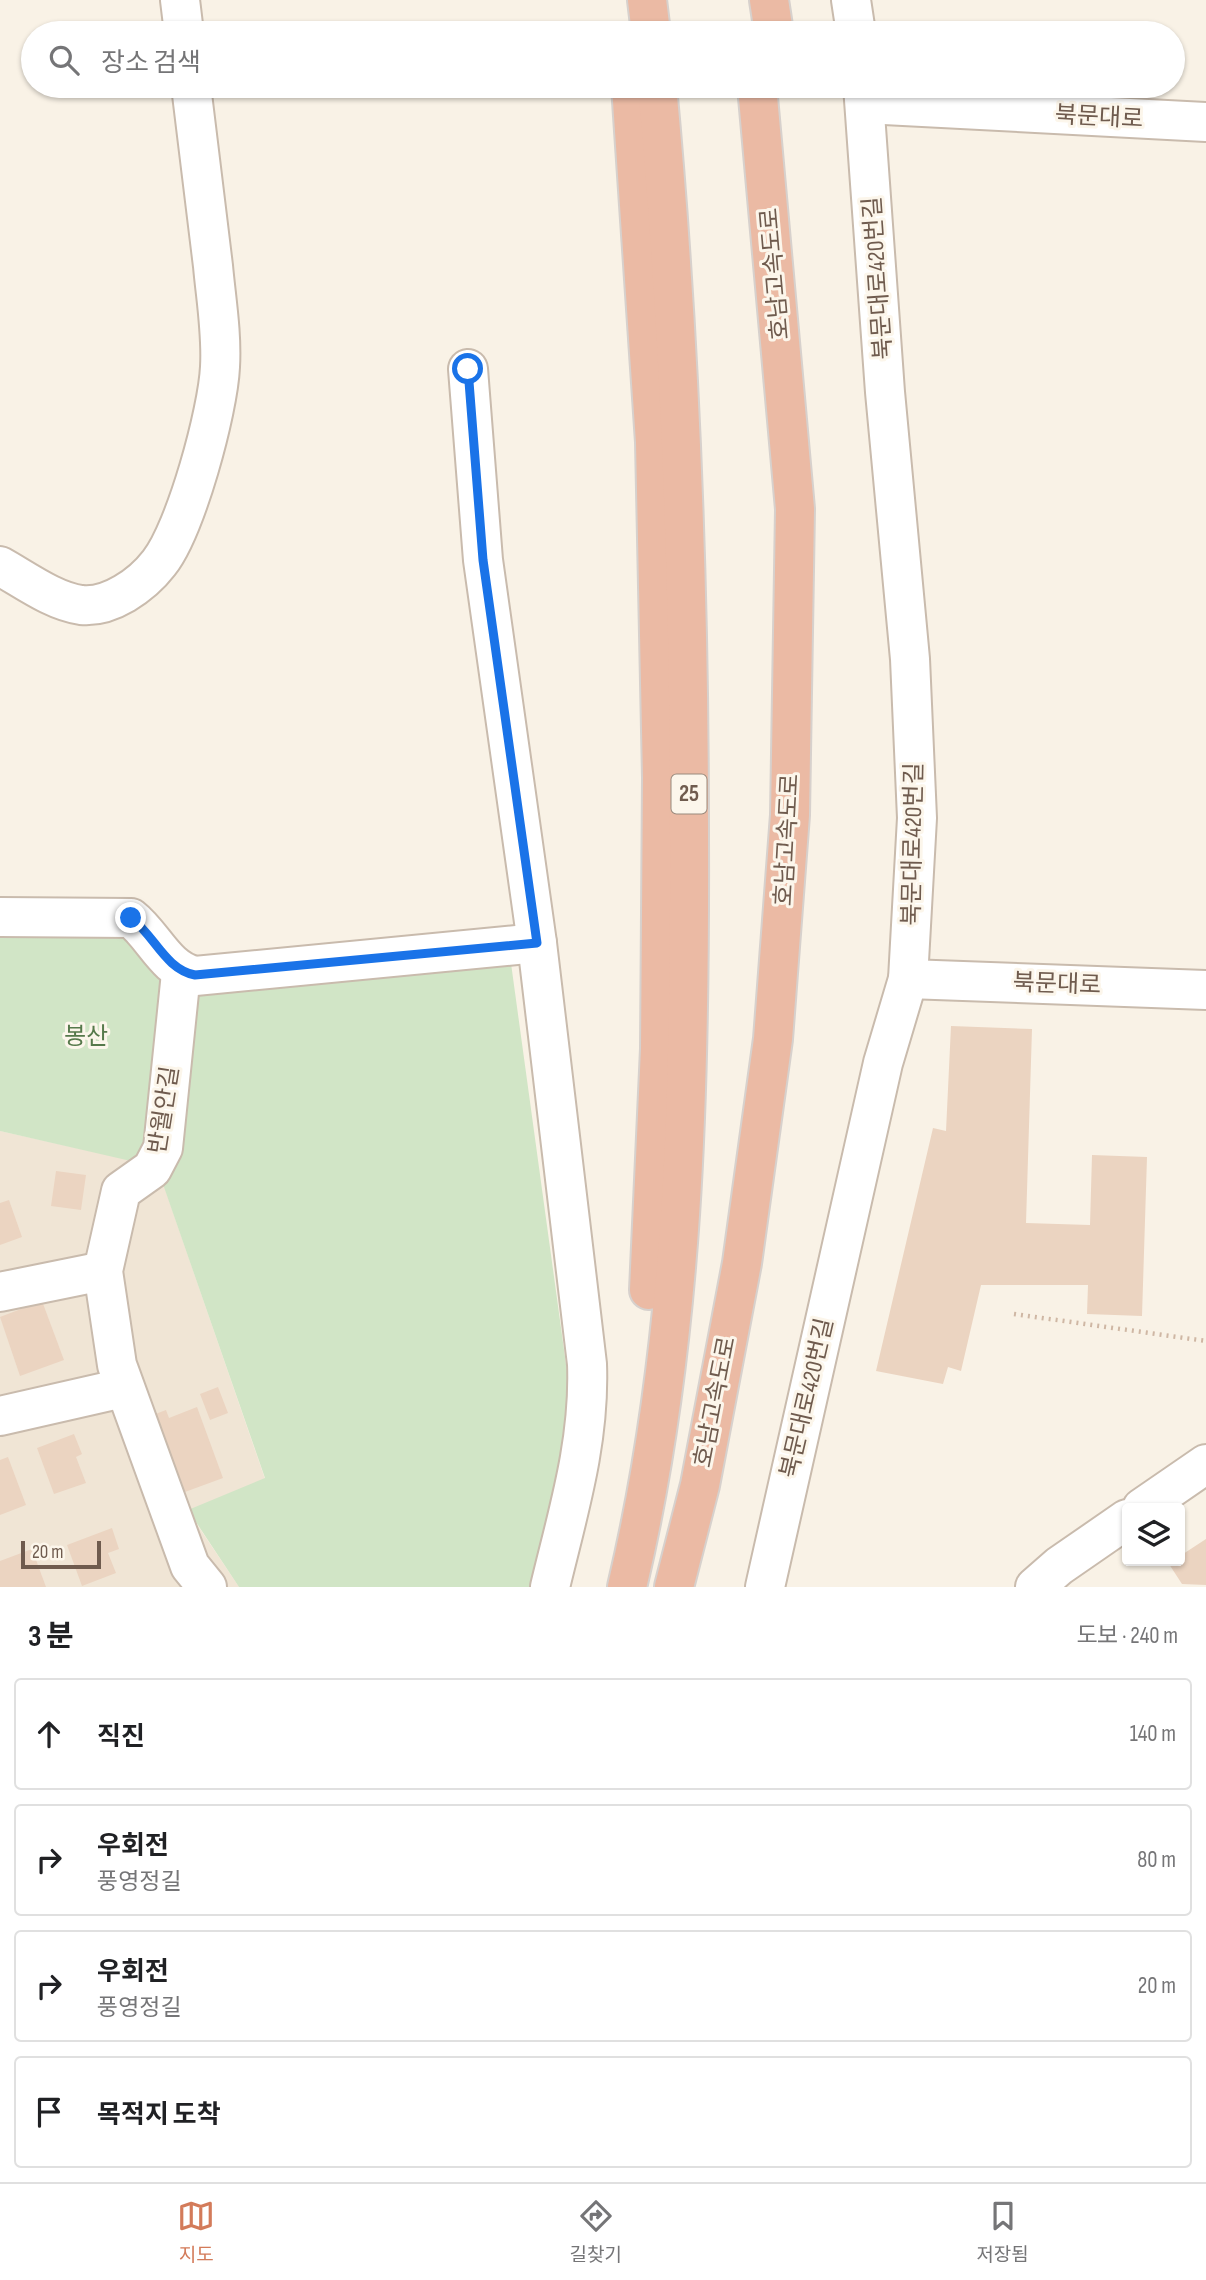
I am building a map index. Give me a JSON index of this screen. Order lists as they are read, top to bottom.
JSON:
{
  "streets": {
    "highway": ["호남고속도로", "25"],
    "street": ["북문대로", "북문대로420번길", "반월안길"]
  },
  "crossings": [
    ["북문대로", "북문대로420번길"]
  ],
  "parks": ["봉산"],
  "scale_bar": "20 m",
  "page": {
    "search": "장소 검색",
    "scale": "20 m",
    "heading": ["3 분", "도보 · 240 m"],
    "list": [
      ["직진", "140 m"],
      ["우회전", "풍영정길", "80 m"],
      ["우회전", "풍영정길", "20 m"],
      "목적지 도착"
    ],
    "nav": ["지도", "길찾기", "저장됨"]
  }
}
